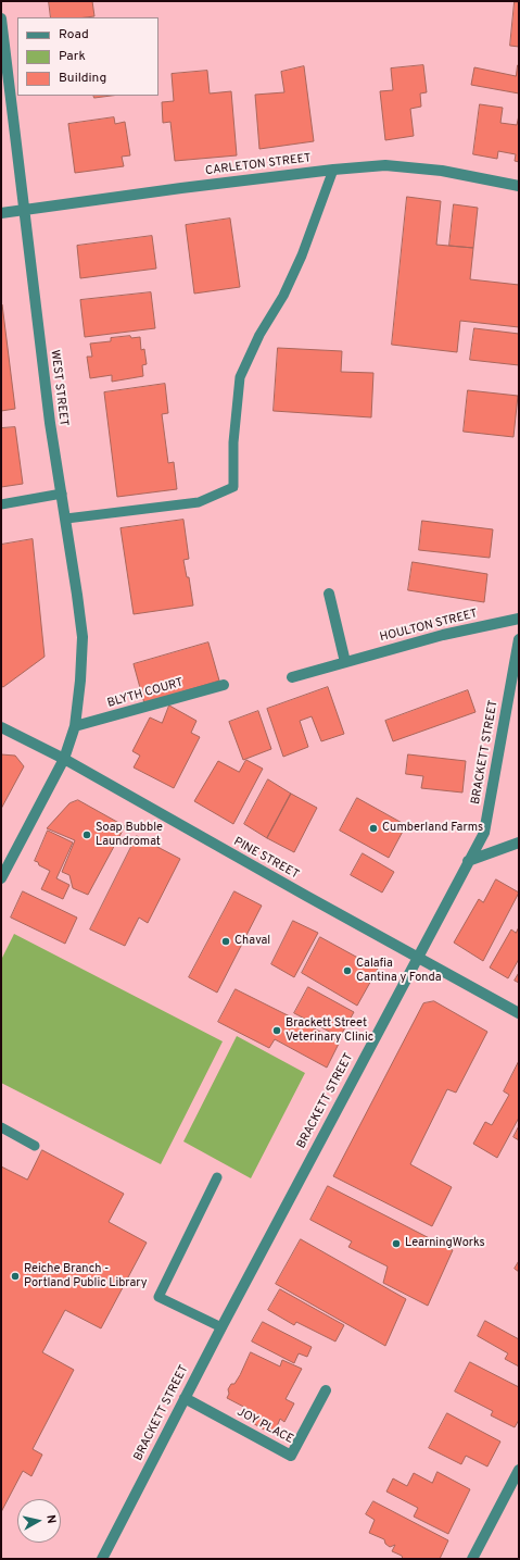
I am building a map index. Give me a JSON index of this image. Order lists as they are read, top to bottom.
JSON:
{
  "streets": {
    "street": [
      "CARLETON STREET",
      "WEST STREET",
      "HOULTON STREET",
      "BLYTH COURT",
      "BRACKETT STREET",
      "PINE STREET",
      "JOY PLACE"
    ]
  },
  "crossings": [
    ["CARLETON STREET", "WEST STREET"],
    ["WEST STREET", "BLYTH COURT"],
    ["WEST STREET", "PINE STREET"],
    ["BRACKETT STREET", "PINE STREET"],
    ["BRACKETT STREET", "JOY PLACE"]
  ],
  "places": [
    "Cumberland Farms",
    "Soap Bubble Laundromat",
    "Chaval",
    "Calafia Cantina y Fonda",
    "Brackett Street Veterinary Clinic",
    "LearningWorks",
    "Reiche Branch - Portland Public Library"
  ],
  "legend": ["Road", "Park", "Building"],
  "north": "right"
}
